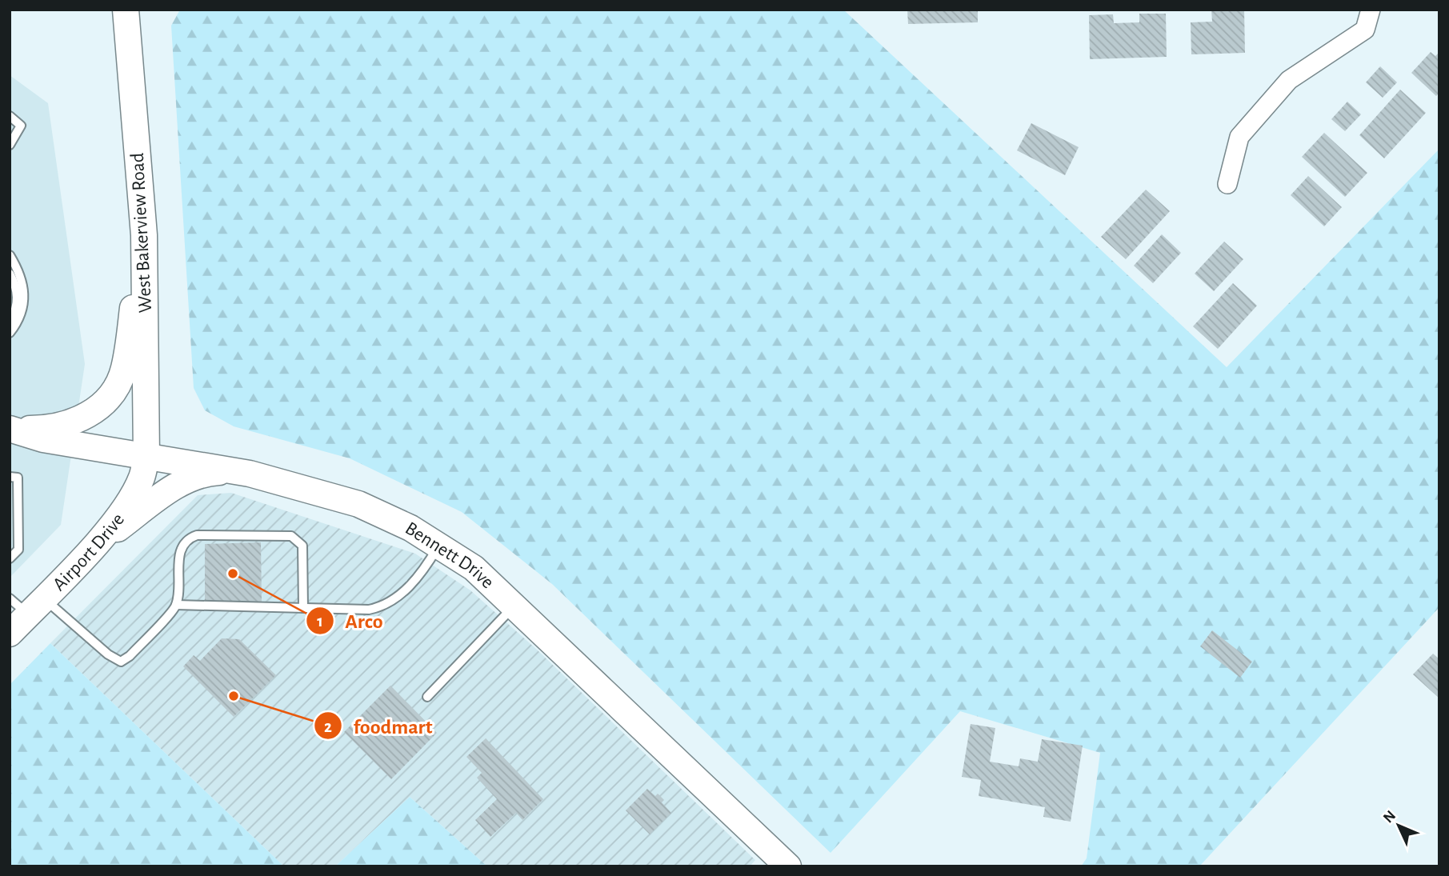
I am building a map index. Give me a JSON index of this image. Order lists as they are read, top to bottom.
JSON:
{
  "streets": {
    "main road": ["West Bakerview Road", "Airport Drive", "Bennett Drive"]
  },
  "crossings": [
    ["West Bakerview Road", "Airport Drive"],
    ["West Bakerview Road", "Bennett Drive"],
    ["Airport Drive", "Bennett Drive"]
  ],
  "places": ["Arco", "foodmart"],
  "north": "top left"
}
